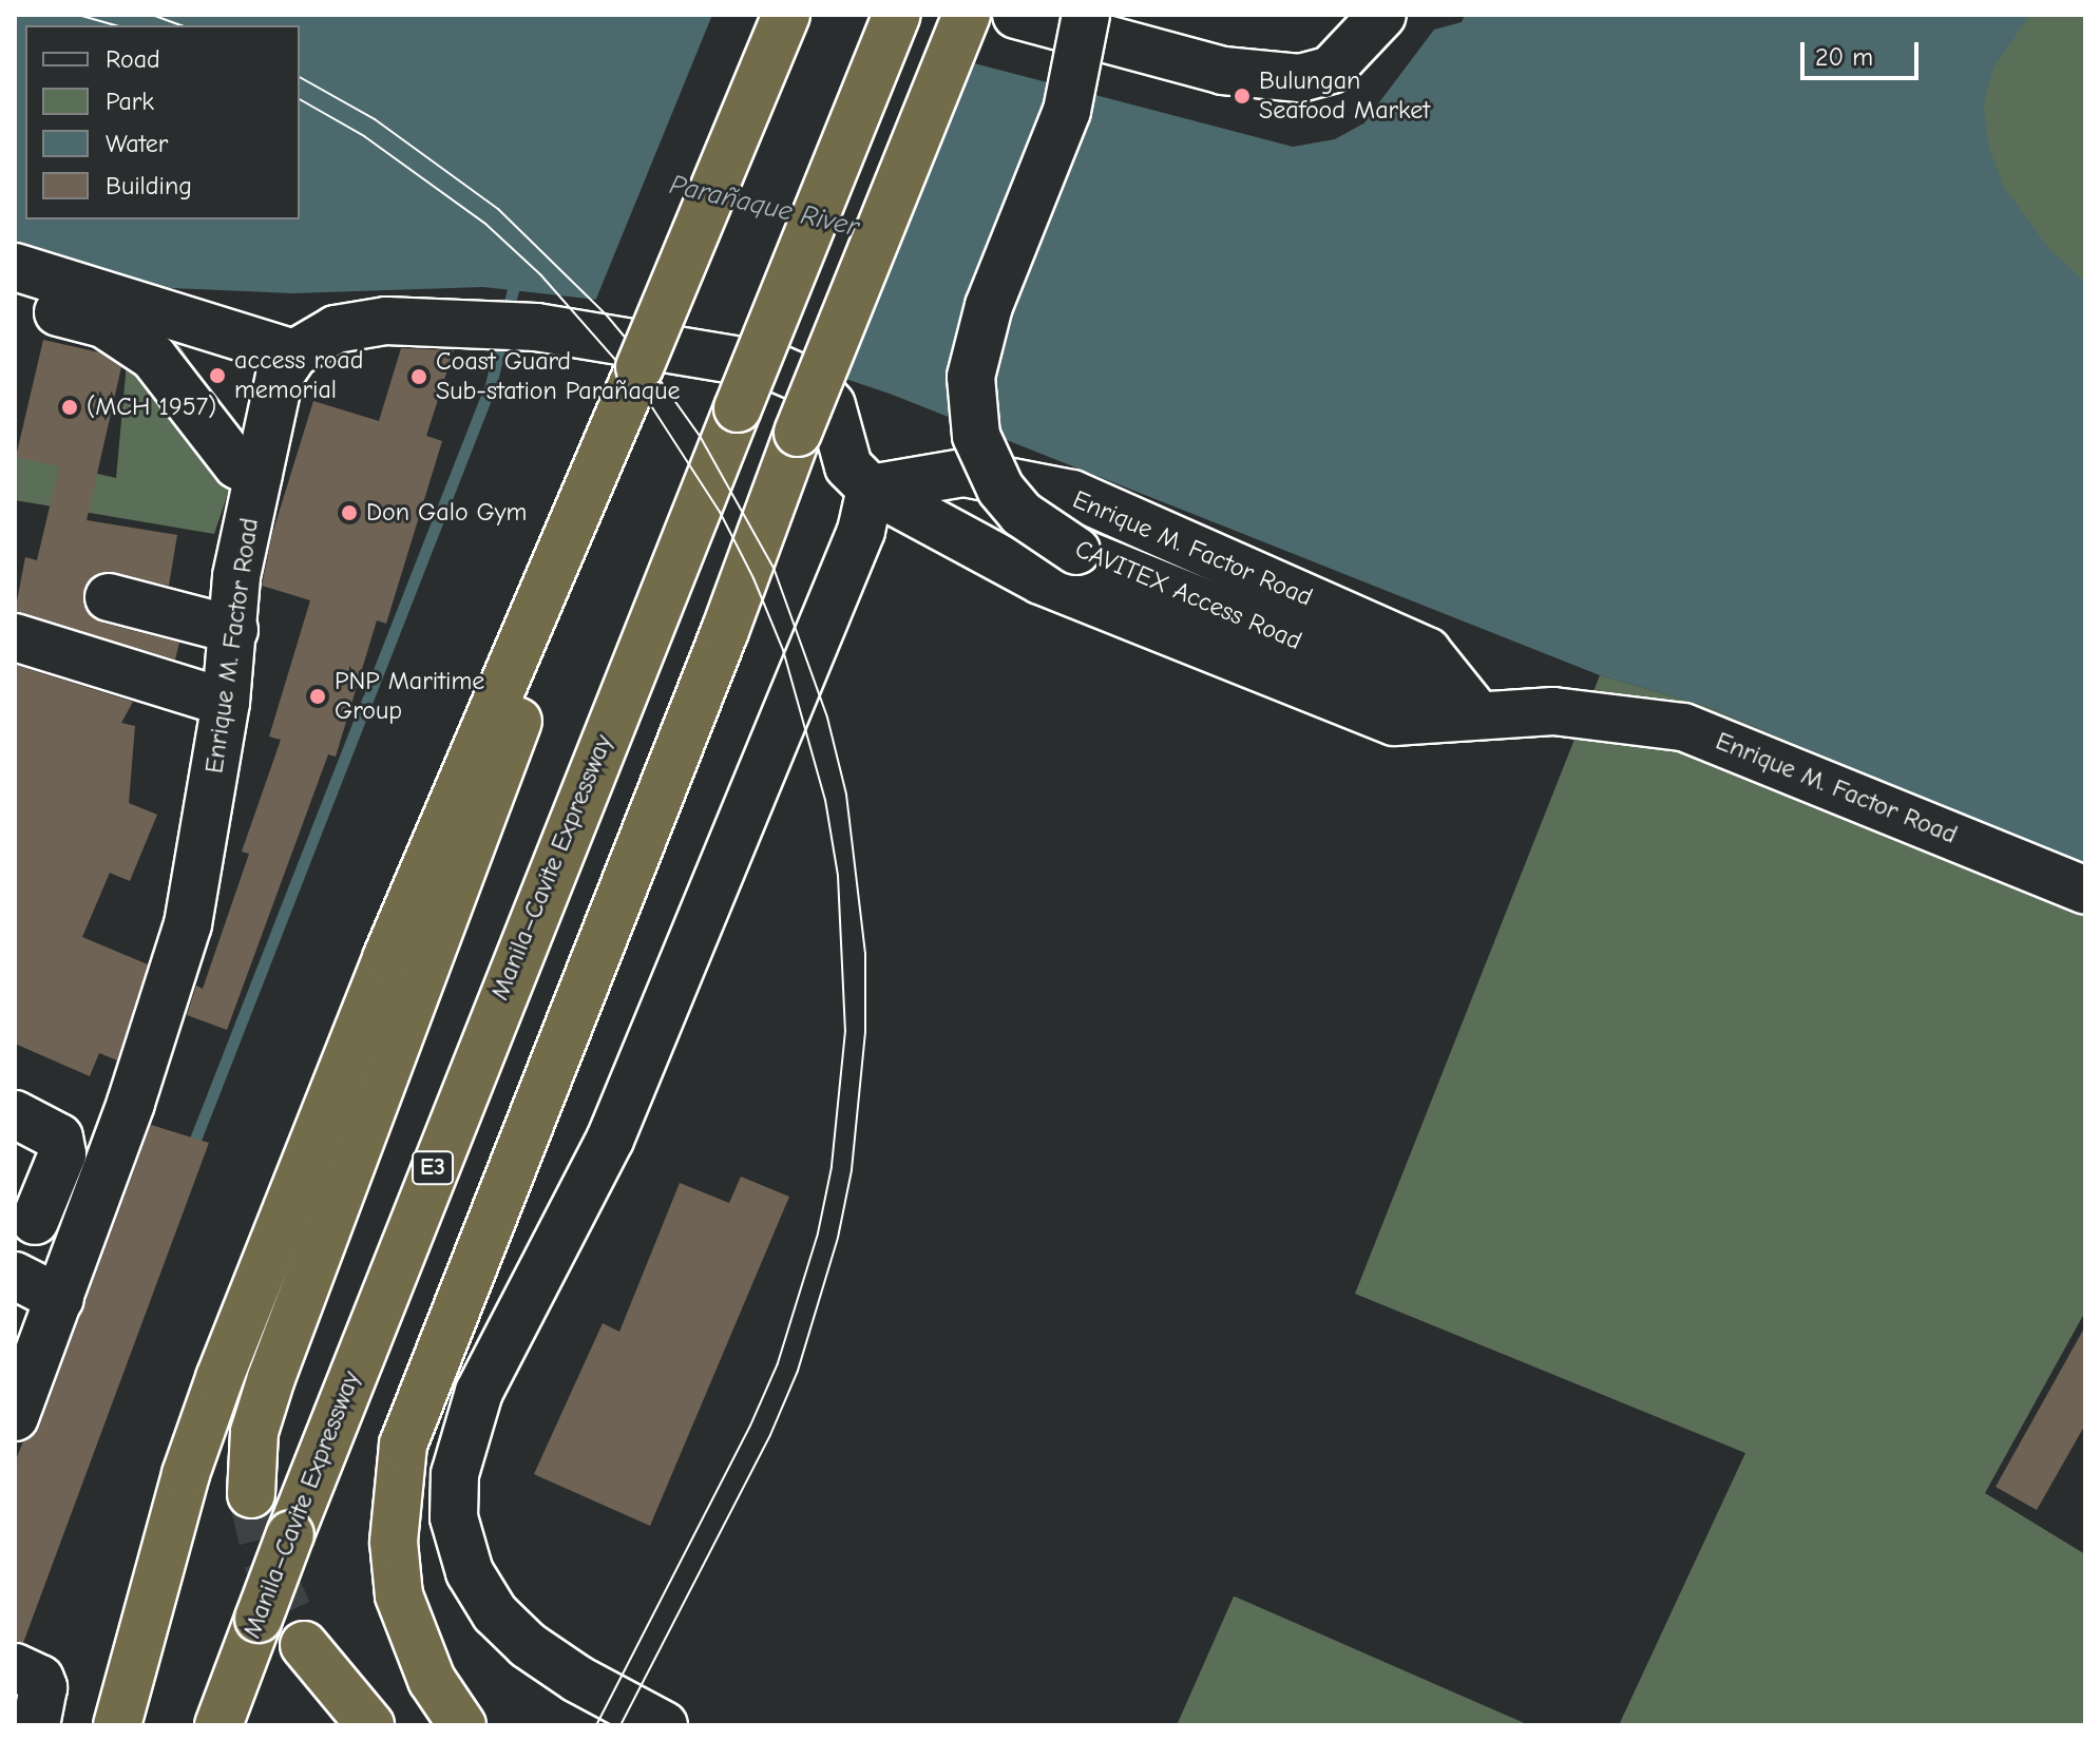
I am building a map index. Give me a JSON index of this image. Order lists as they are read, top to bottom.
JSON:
{
  "streets": {
    "highway": ["Manila–Cavite Expressway", "E3"],
    "street": ["Enrique M. Factor Road", "CAVITEX Access Road"]
  },
  "crossings": [
    ["Enrique M. Factor Road", "CAVITEX Access Road"]
  ],
  "water": ["Parañaque River"],
  "places": [
    "Bulungan Seafood Market",
    "access road memorial",
    "Coast Guard Sub-station Parañaque",
    "(MCH 1957)",
    "Don Galo Gym",
    "PNP Maritime Group"
  ],
  "legend": [
    "Road",
    "Park",
    "Water",
    "Building"
  ],
  "scale_bar": "20 m"
}
